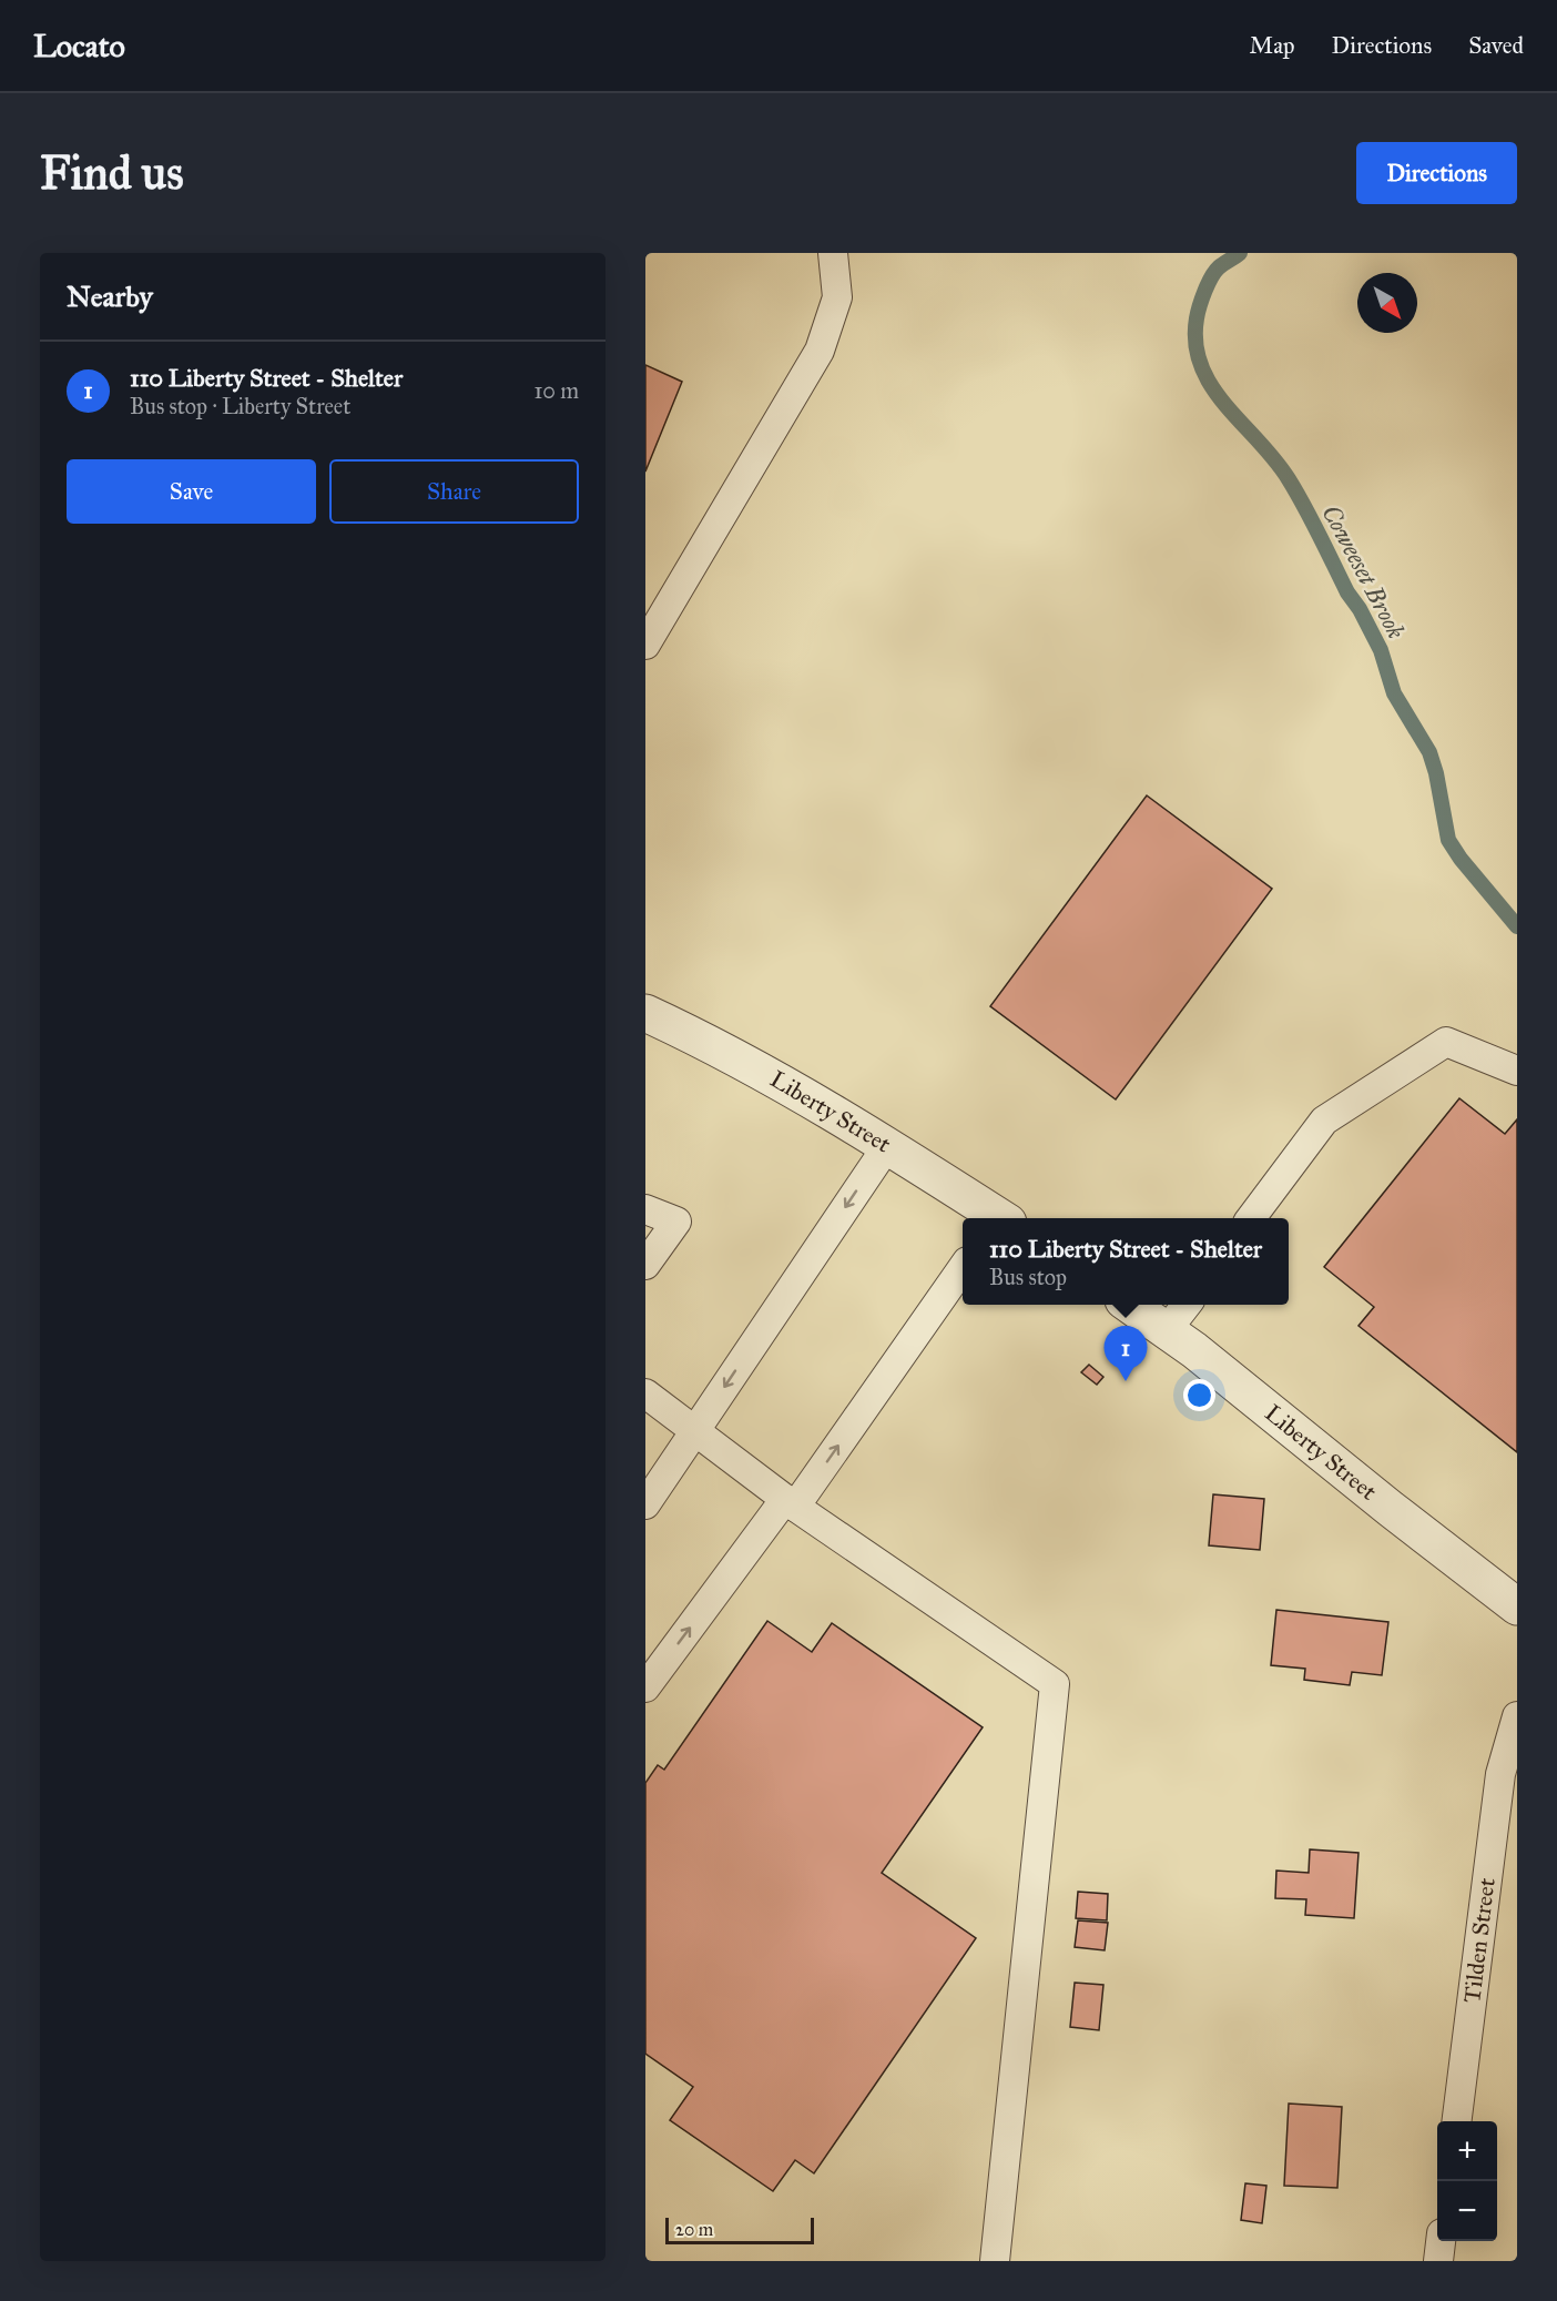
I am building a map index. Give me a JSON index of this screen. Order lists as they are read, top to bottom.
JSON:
{
  "streets": {
    "street": ["Liberty Street"],
    "lane": ["Tilden Street"]
  },
  "water": ["Coweeset Brook"],
  "scale_bar": "20 m",
  "north": "bottom right",
  "page": {
    "header": "Locato",
    "nav": ["Map", "Directions", "Saved"],
    "buttons": [
      "Directions",
      ["Save", "Share"]
    ],
    "title": "Find us",
    "heading": "Nearby",
    "list": [
      {
        "mark": "1",
        "name": "110 Liberty Street - Shelter",
        "note": "Bus stop · Liberty Street",
        "value": "10 m"
      }
    ],
    "popup": ["110 Liberty Street - Shelter", "Bus stop"],
    "pins": "1",
    "map_buttons": ["+", "−"],
    "scale": "20 m"
  }
}
